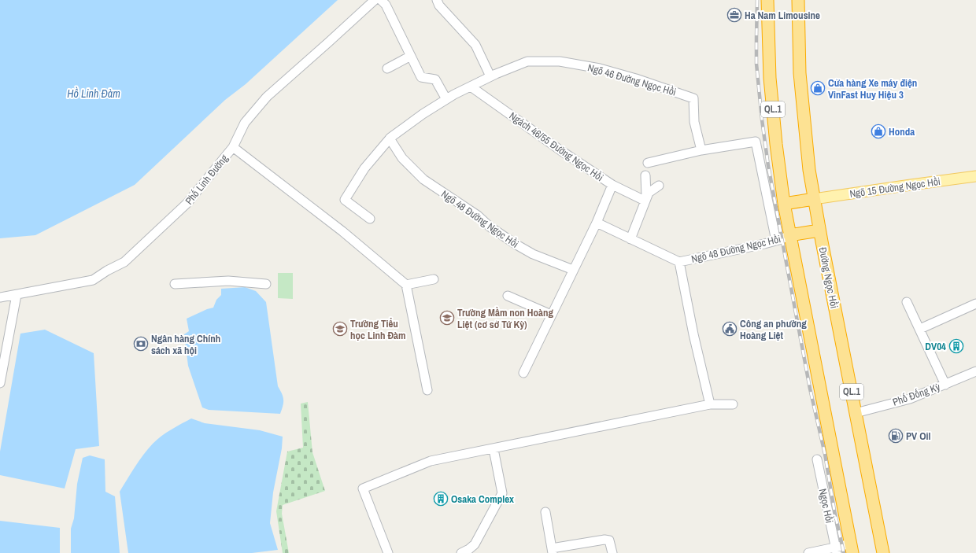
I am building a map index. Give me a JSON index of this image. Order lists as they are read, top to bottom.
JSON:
{
  "streets": {
    "highway": ["QL.1", "Đường Ngọc Hồi"],
    "main road": ["Ngõ 15 Đường Ngọc Hồi"],
    "street": [
      "Ngõ 46 Đường Ngọc Hồi",
      "Ngách 46/55 Đường Ngọc Hồi",
      "Phố Linh Đường",
      "Ngõ 48 Đường Ngọc Hồi",
      "Phố Đống Kỳ",
      "Ngọc Hồi"
    ]
  },
  "crossings": [
    ["Ngõ 46 Đường Ngọc Hồi", "Ngách 46/55 Đường Ngọc Hồi"],
    ["Ngõ 46 Đường Ngọc Hồi", "Ngõ 48 Đường Ngọc Hồi"],
    ["QL.1", "Ngõ 48 Đường Ngọc Hồi"],
    ["Ngõ 15 Đường Ngọc Hồi", "Đường Ngọc Hồi"],
    ["Đường Ngọc Hồi", "Phố Đống Kỳ"]
  ],
  "water": ["Hồ Linh Đàm"],
  "places": {
    "office": ["Ha Nam Limousine"],
    "shop": ["Cửa hàng Xe máy điện VinFast Huy Hiệu 3", "Honda"],
    "school or university": ["Trường Mầm non Hoàng Liệt (cơ sở Tứ Kỳ)", "Trường Tiểu học Linh Đàm"],
    "public building": ["Công an phường Hoàng Liệt"],
    "bank": ["Ngân hàng Chính sách xã hội"],
    "building": ["DV04", "Osaka Complex"],
    "fuel station": ["PV Oil"]
  }
}
